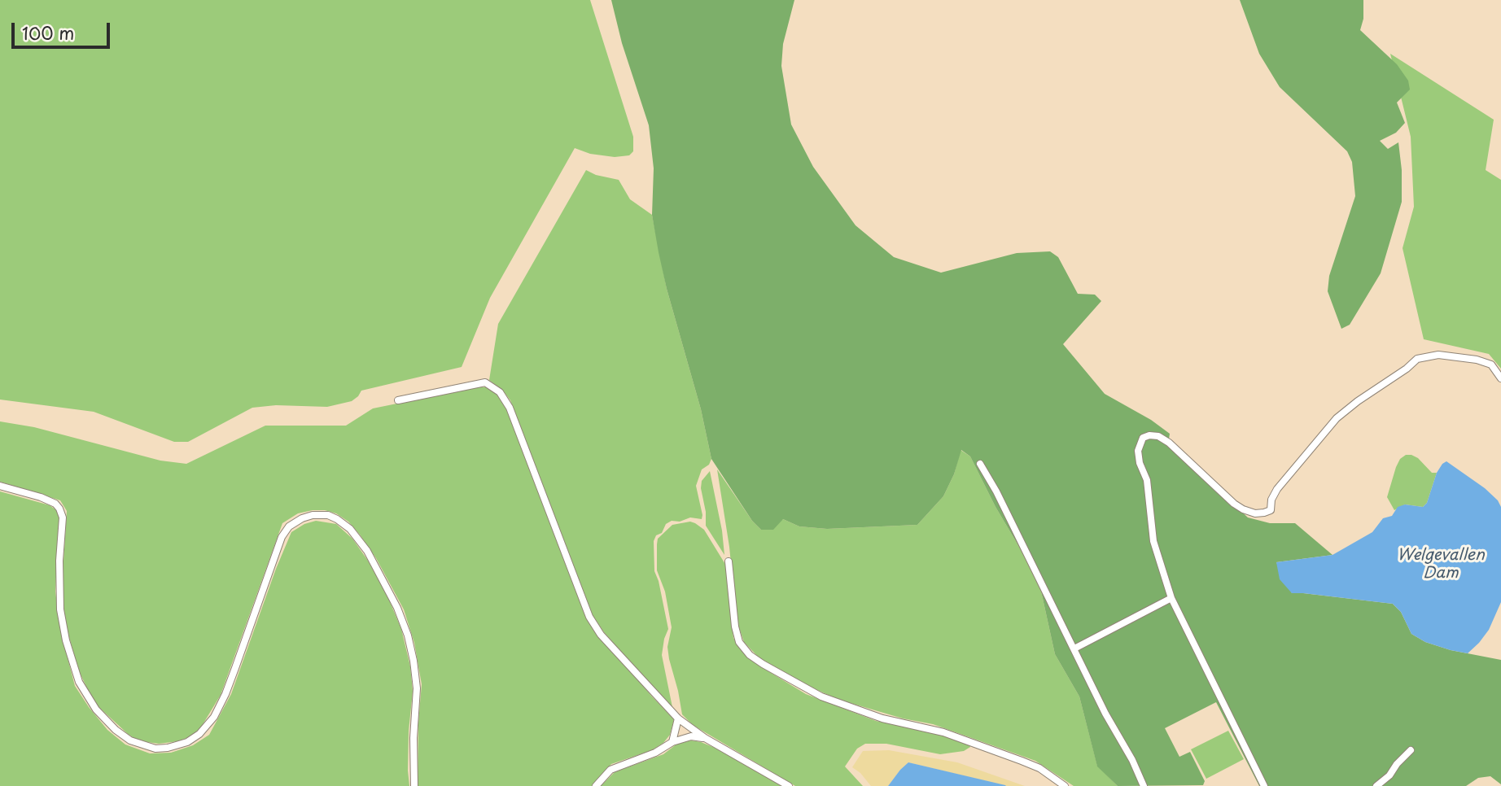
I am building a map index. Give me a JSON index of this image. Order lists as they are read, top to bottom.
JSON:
{
  "water": ["Welgevallen Dam"],
  "scale_bar": "100 m"
}
